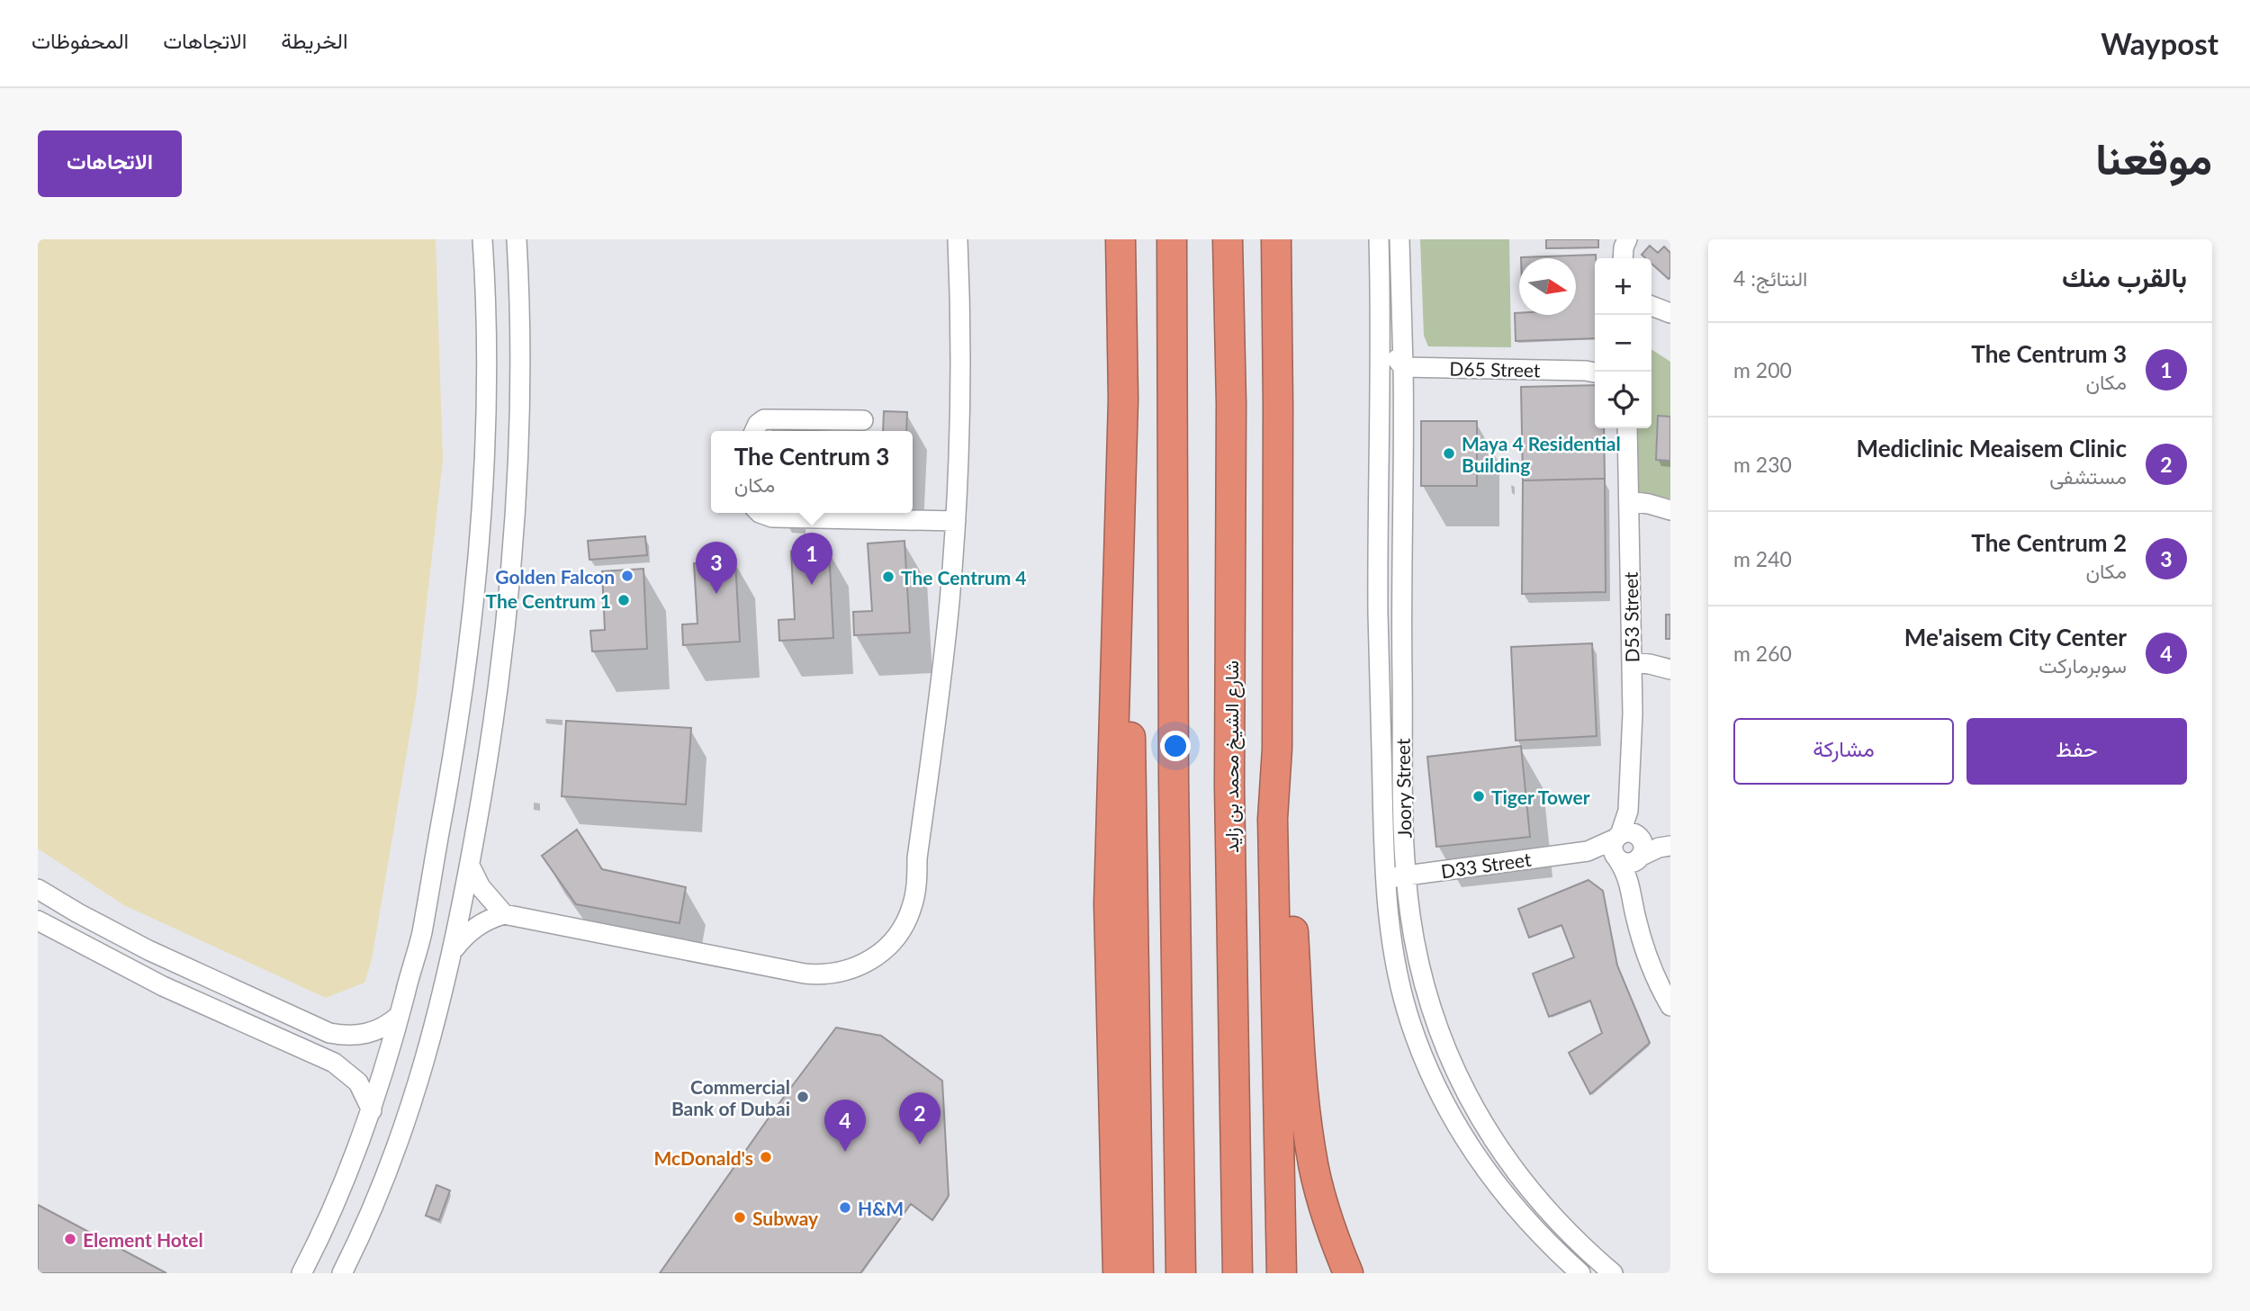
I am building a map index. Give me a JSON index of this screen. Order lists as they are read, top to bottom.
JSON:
{
  "streets": {
    "highway": ["شارع الشيخ محمد بن زايد"],
    "street": [
      "D65 Street",
      "D53 Street",
      "Joory Street",
      "D33 Street"
    ]
  },
  "crossings": [
    ["D65 Street", "Joory Street"],
    ["D53 Street", "D33 Street"],
    ["Joory Street", "D33 Street"]
  ],
  "places": [
    "Maya 4 Residential Building",
    "Golden Falcon",
    "The Centrum 4",
    "The Centrum 1",
    "Tiger Tower",
    "Commercial Bank of Dubai",
    "McDonald's",
    "H&M",
    "Subway",
    "Element Hotel"
  ],
  "north": "right",
  "page": {
    "header": "Waypost",
    "nav": ["الخريطة", "الاتجاهات", "المحفوظات"],
    "title": "موقعنا",
    "buttons": [
      "الاتجاهات",
      ["حفظ", "مشاركة"]
    ],
    "heading": ["بالقرب منك", "النتائج: 4"],
    "map_buttons": ["+", "−"],
    "list": [
      {
        "mark": "1",
        "name": "The Centrum 3",
        "note": "مكان",
        "value": "200 m"
      },
      {
        "mark": "2",
        "name": "Mediclinic Meaisem Clinic",
        "note": "مستشفى",
        "value": "230 m"
      },
      {
        "mark": "3",
        "name": "The Centrum 2",
        "note": "مكان",
        "value": "240 m"
      },
      {
        "mark": "4",
        "name": "Me'aisem City Center",
        "note": "سوبرماركت",
        "value": "260 m"
      }
    ],
    "popup": ["The Centrum 3", "مكان"],
    "pins": [
      "1",
      "3",
      "2",
      "4"
    ]
  }
}
